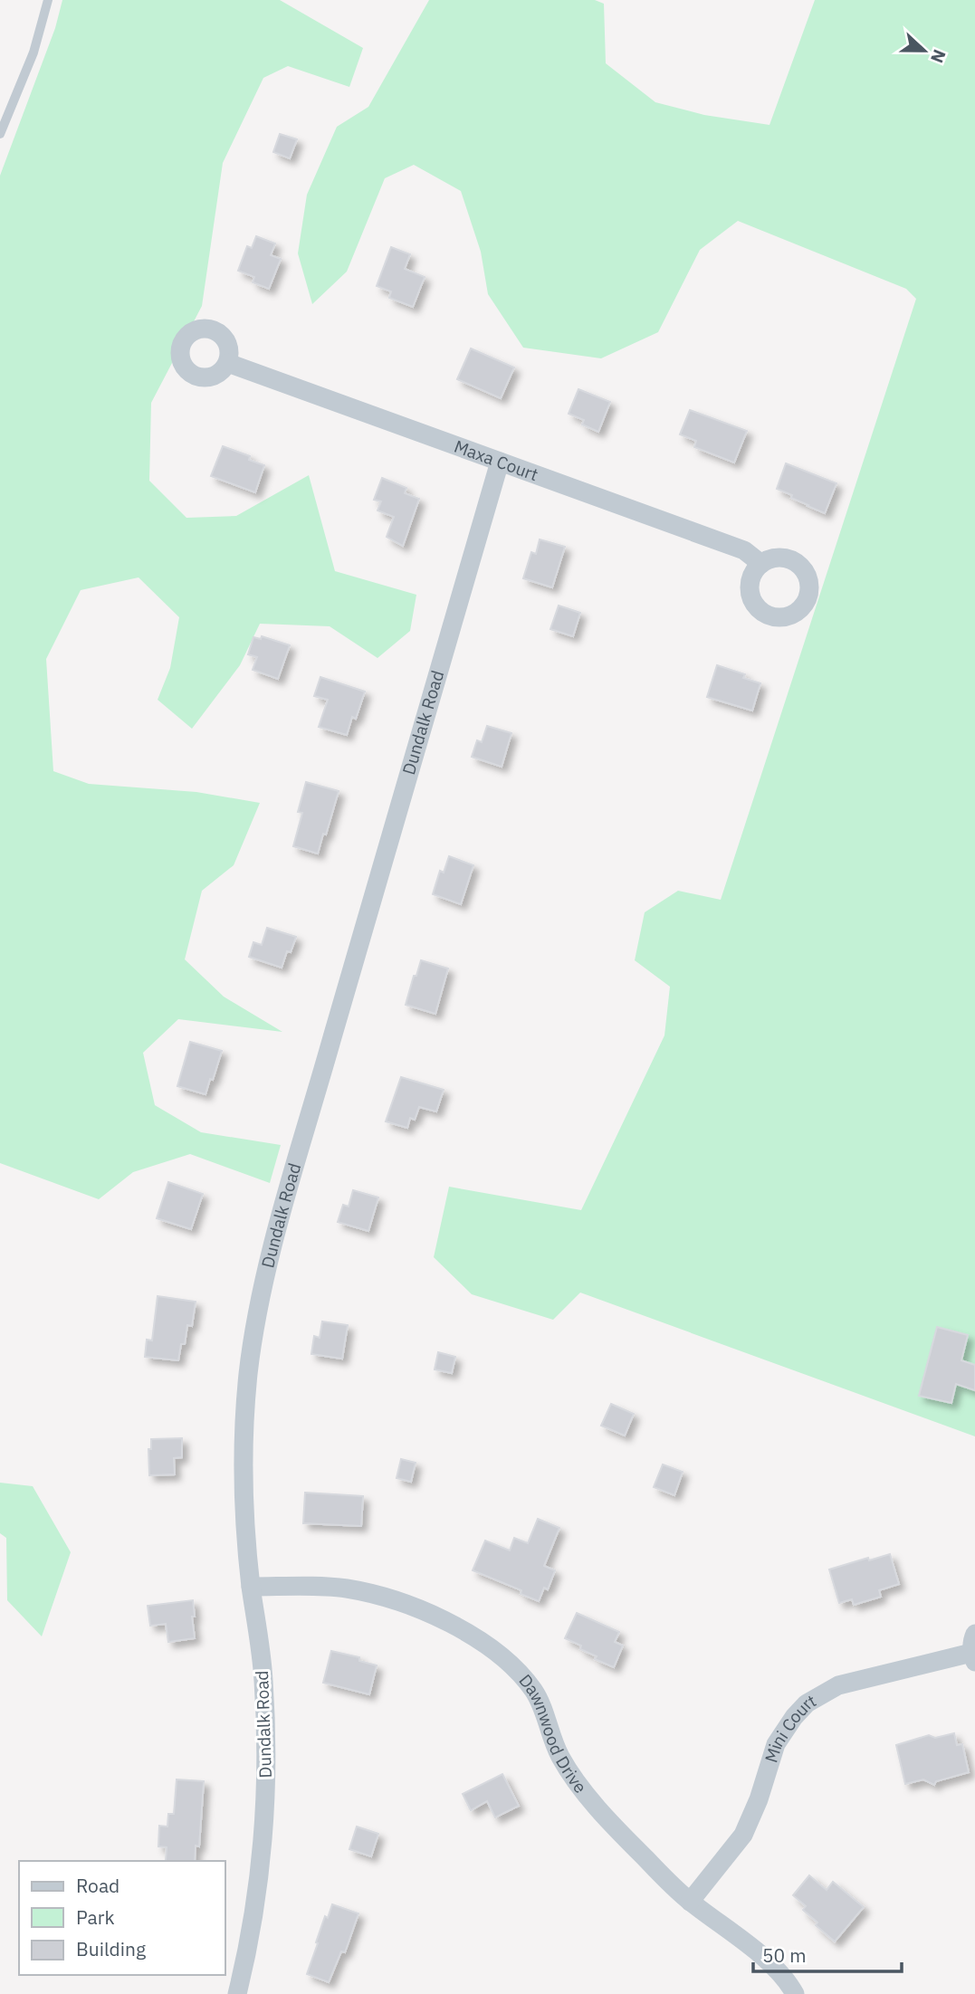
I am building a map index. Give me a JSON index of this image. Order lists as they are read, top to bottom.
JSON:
{
  "streets": {
    "street": [
      "Maxa Court",
      "Dundalk Road",
      "Mini Court",
      "Dawnwood Drive"
    ]
  },
  "crossings": [
    ["Maxa Court", "Dundalk Road"],
    ["Dundalk Road", "Dawnwood Drive"],
    ["Mini Court", "Dawnwood Drive"]
  ],
  "legend": ["Road", "Park", "Building"],
  "scale_bar": "50 m",
  "north": "right"
}
